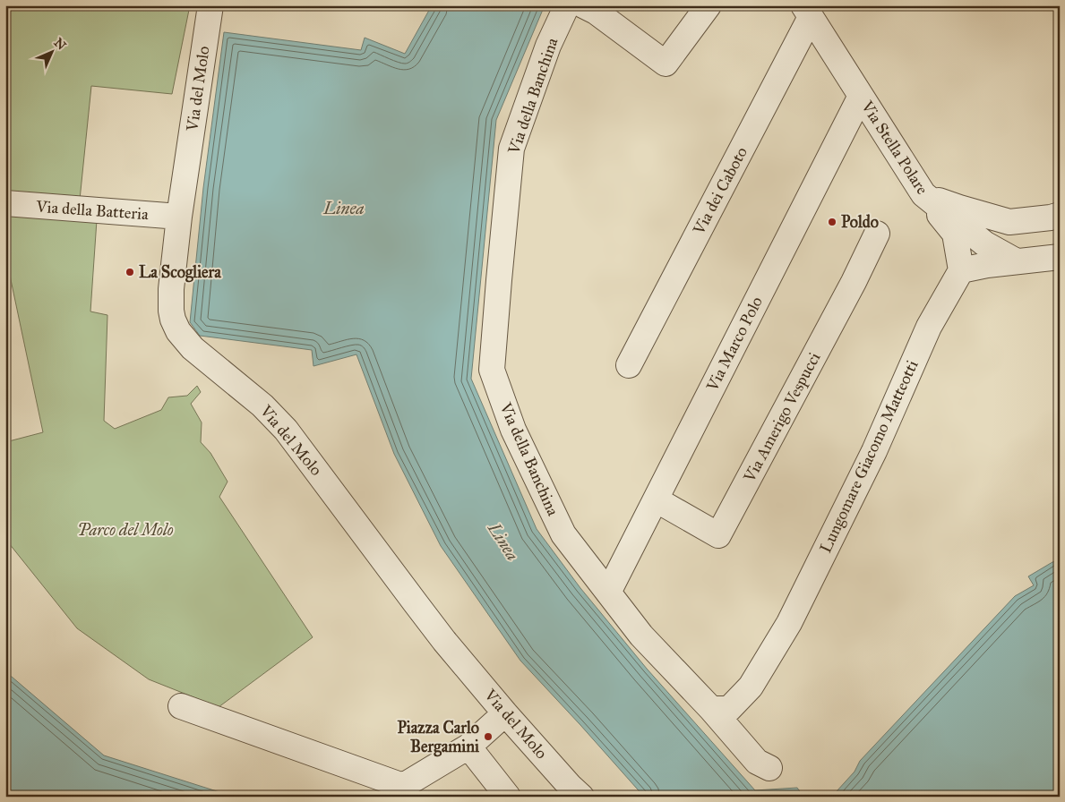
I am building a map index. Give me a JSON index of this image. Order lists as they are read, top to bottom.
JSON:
{
  "streets": {
    "street": [
      "Via del Molo",
      "Via della Banchina",
      "Via Stella Polare",
      "Via dei Caboto",
      "Via della Batteria",
      "Via Marco Polo",
      "Via Amerigo Vespucci",
      "Lungomare Giacomo Matteotti"
    ]
  },
  "crossings": [
    ["Via del Molo", "Via della Batteria"],
    ["Via della Banchina", "Via Marco Polo"],
    ["Via della Banchina", "Lungomare Giacomo Matteotti"],
    ["Via Stella Polare", "Via dei Caboto"],
    ["Via Stella Polare", "Via Marco Polo"],
    ["Via Marco Polo", "Via Amerigo Vespucci"]
  ],
  "water": ["Linea"],
  "parks": ["Parco del Molo"],
  "places": ["Poldo", "La Scogliera", "Piazza Carlo Bergamini"],
  "north": "top right"
}
